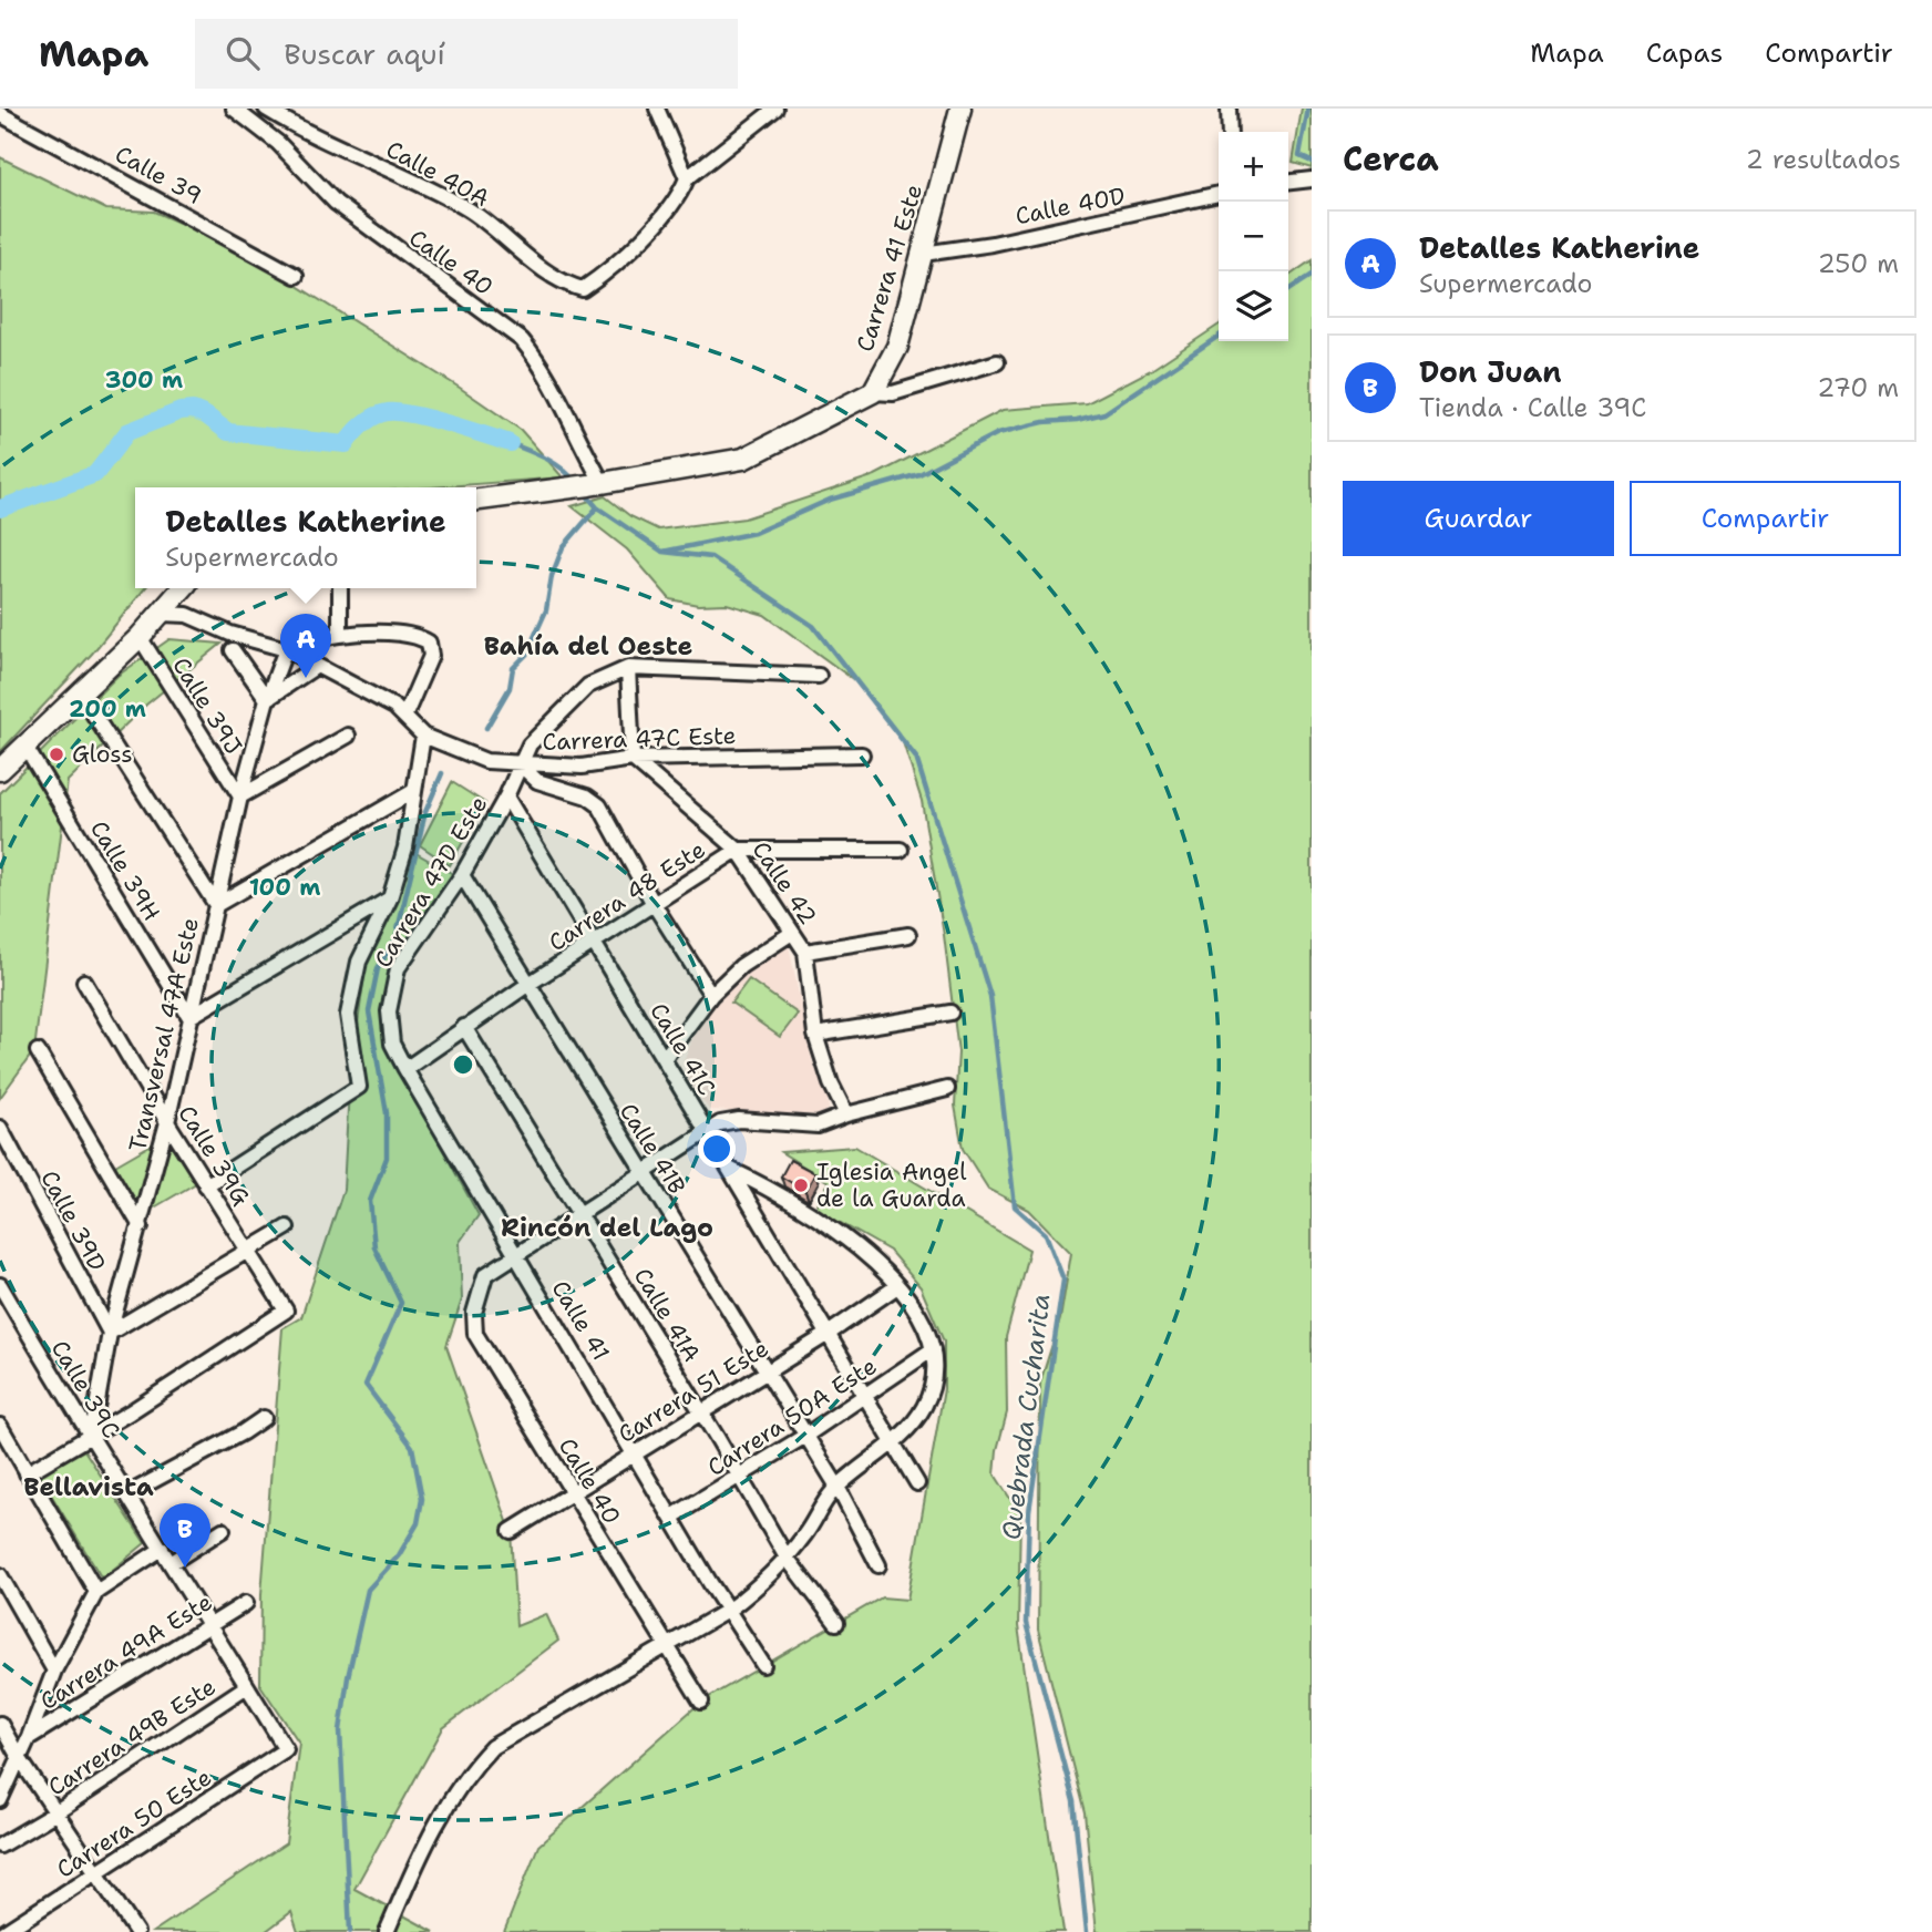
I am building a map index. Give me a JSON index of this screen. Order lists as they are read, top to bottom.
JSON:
{
  "streets": {
    "street": [
      "Calle 40A",
      "Calle 39",
      "Calle 40D",
      "Calle 40",
      "Carrera 41 Este",
      "Calle 39J",
      "Carrera 47C Este",
      "Calle 39H",
      "Carrera 47D Este",
      "Calle 42",
      "Carrera 48 Este",
      "Transversal 47A Este",
      "Calle 41C",
      "Calle 41B",
      "Calle 39G",
      "Calle 39D",
      "Calle 41A",
      "Calle 41",
      "Calle 39C",
      "Carrera 51 Este",
      "Carrera 50A Este",
      "Carrera 49A Este",
      "Carrera 49B Este",
      "Carrera 50 Este"
    ]
  },
  "crossings": [
    ["Calle 40D", "Carrera 41 Este"],
    ["Calle 40", "Calle 41"],
    ["Calle 40", "Carrera 51 Este"],
    ["Calle 39J", "Transversal 47A Este"],
    ["Carrera 47C Este", "Carrera 47D Este"],
    ["Carrera 47C Este", "Calle 42"],
    ["Calle 39H", "Carrera 47D Este"],
    ["Calle 39H", "Transversal 47A Este"],
    ["Carrera 47D Este", "Transversal 47A Este"],
    ["Carrera 47D Este", "Calle 41C"],
    ["Carrera 47D Este", "Calle 41B"],
    ["Carrera 47D Este", "Calle 41"],
    ["Calle 42", "Carrera 48 Este"],
    ["Carrera 48 Este", "Calle 41C"],
    ["Carrera 48 Este", "Calle 41B"],
    ["Carrera 48 Este", "Calle 41A"],
    ["Carrera 48 Este", "Calle 41"],
    ["Transversal 47A Este", "Calle 39G"],
    ["Transversal 47A Este", "Calle 39D"],
    ["Transversal 47A Este", "Calle 39C"],
    ["Calle 41C", "Carrera 51 Este"],
    ["Calle 41C", "Carrera 50A Este"],
    ["Calle 41B", "Carrera 51 Este"],
    ["Calle 41B", "Carrera 50A Este"],
    ["Calle 39G", "Calle 39C"],
    ["Calle 41A", "Carrera 51 Este"],
    ["Calle 41A", "Carrera 50A Este"],
    ["Calle 41", "Carrera 51 Este"],
    ["Calle 41", "Carrera 50A Este"],
    ["Calle 39C", "Carrera 49A Este"],
    ["Calle 39C", "Carrera 49B Este"],
    ["Calle 39C", "Carrera 50 Este"]
  ],
  "districts": ["Bahía del Oeste", "Rincón del Lago", "Bellavista"],
  "water": ["Quebrada Cucharita"],
  "places": ["Gloss", "Iglesia Angel de la Guarda"],
  "page": {
    "header": "Mapa",
    "search": "Buscar aquí",
    "nav": ["Mapa", "Capas", "Compartir"],
    "heading": ["Cerca", "2 resultados"],
    "map_buttons": ["+", "−"],
    "list": [
      {
        "mark": "A",
        "name": "Detalles Katherine",
        "note": "Supermercado",
        "value": "250 m"
      },
      {
        "mark": "B",
        "name": "Don Juan",
        "note": "Tienda · Calle 39C",
        "value": "270 m"
      }
    ],
    "buttons": ["Guardar", "Compartir"],
    "popup": ["Detalles Katherine", "Supermercado"],
    "pins": ["A", "B"]
  },
  "rings": ["300 m", "200 m", "100 m"]
}
